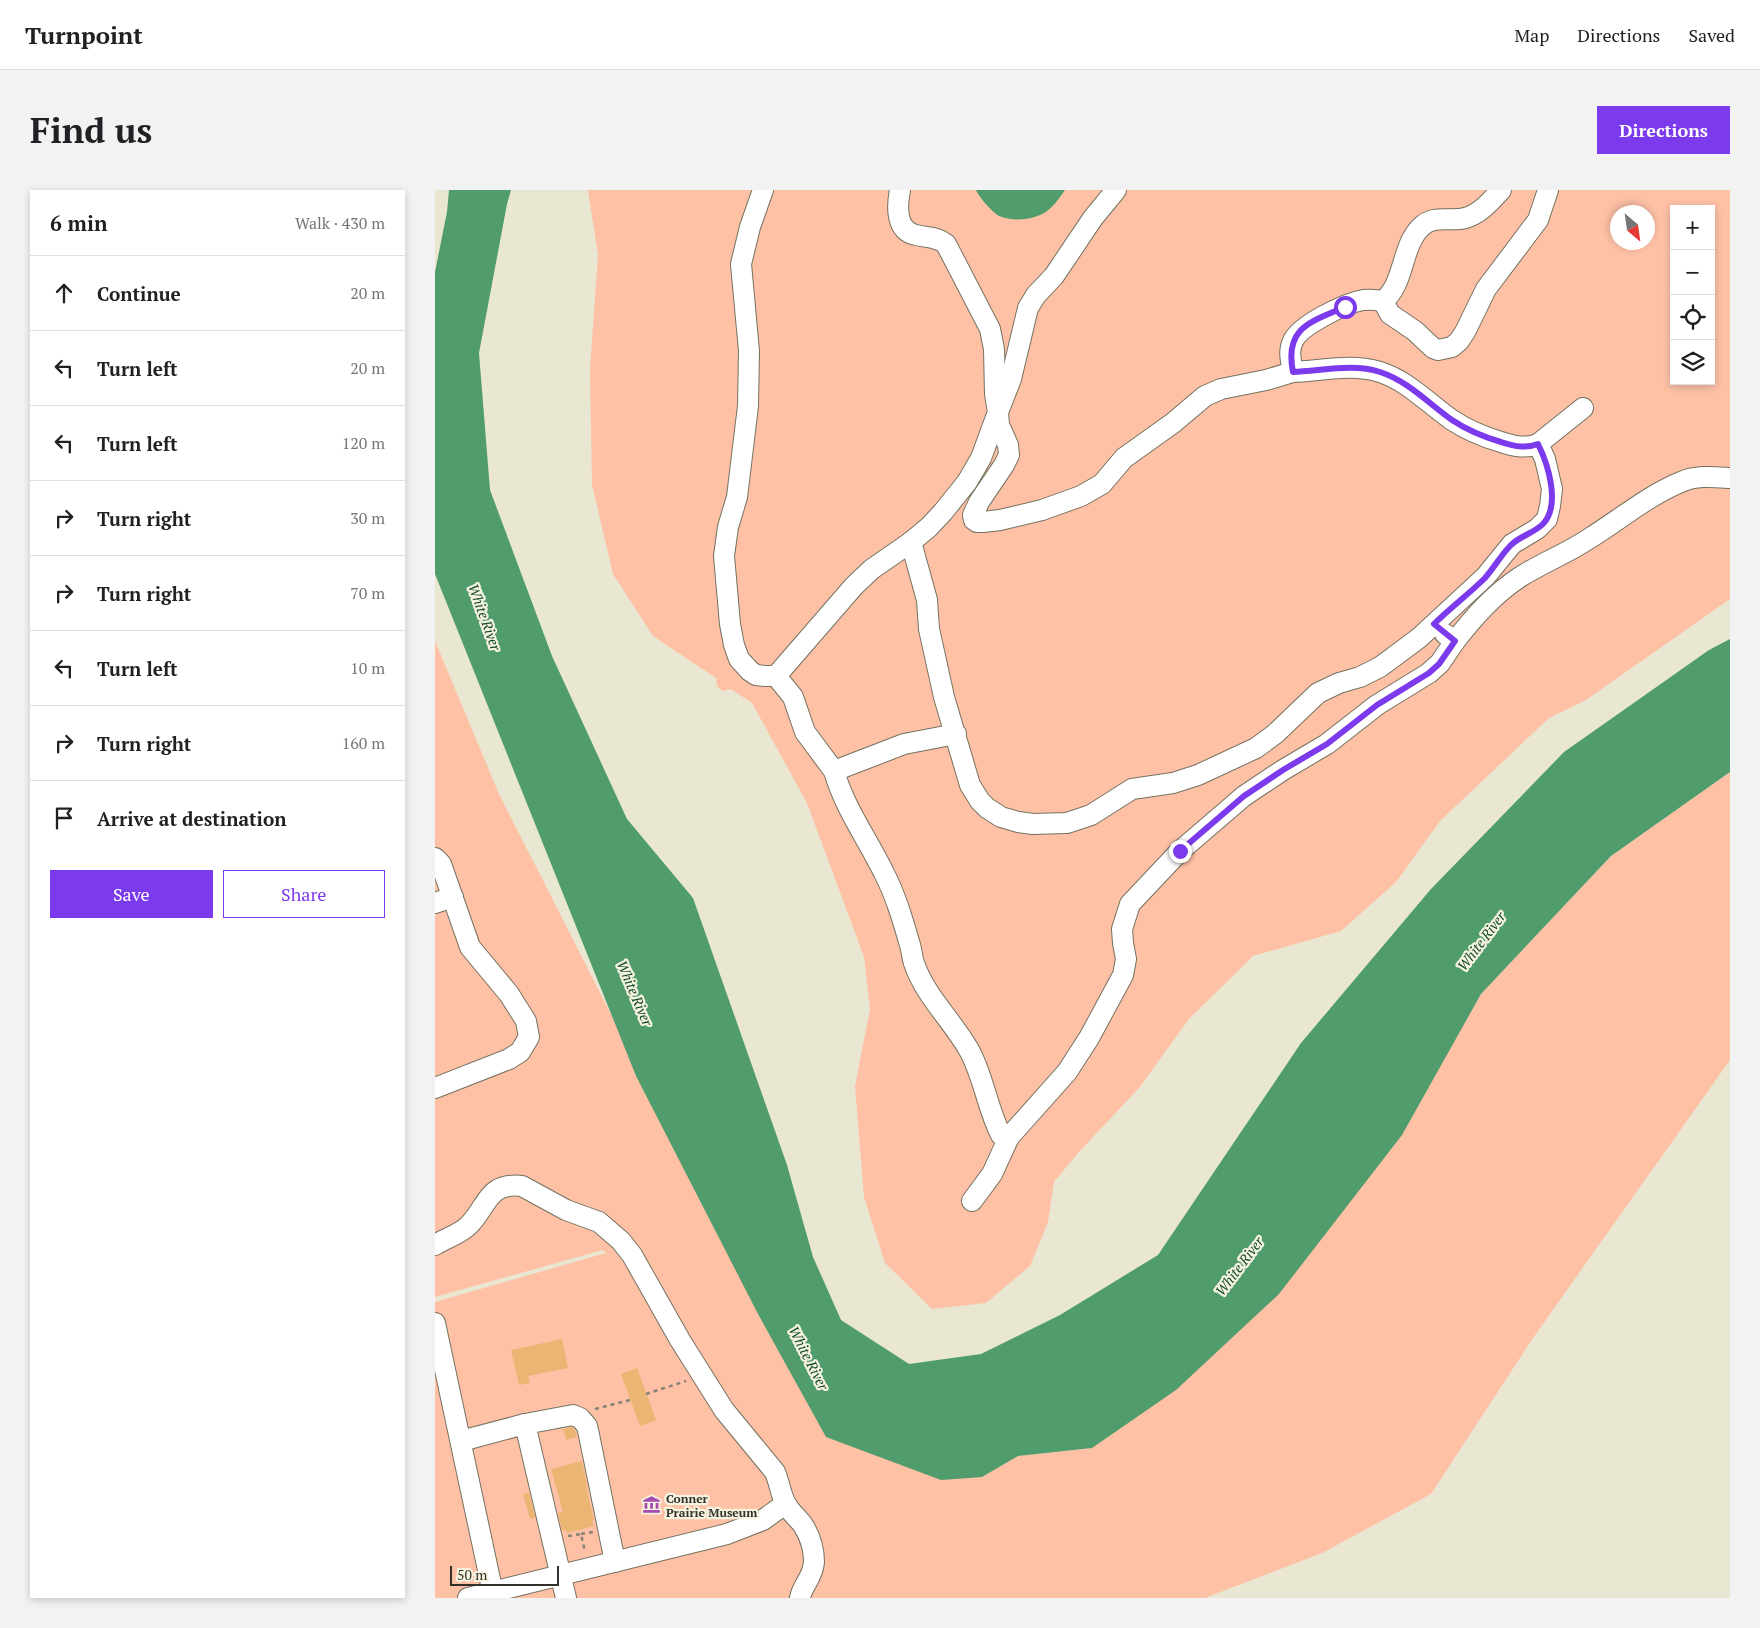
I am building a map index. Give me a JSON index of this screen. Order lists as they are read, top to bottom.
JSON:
{
  "water": ["White River"],
  "places": {
    "museum": ["Conner Prairie Museum"]
  },
  "scale_bar": "50 m",
  "north": "bottom right",
  "page": {
    "header": "Turnpoint",
    "nav": ["Map", "Directions", "Saved"],
    "buttons": [
      "Directions",
      ["Save", "Share"]
    ],
    "title": "Find us",
    "heading": ["6 min", "Walk · 430 m"],
    "map_buttons": ["+", "−"],
    "list": [
      ["Continue", "20 m"],
      ["Turn left", "20 m"],
      ["Turn left", "120 m"],
      ["Turn right", "30 m"],
      ["Turn right", "70 m"],
      ["Turn left", "10 m"],
      ["Turn right", "160 m"],
      "Arrive at destination"
    ],
    "scale": "50 m"
  }
}
